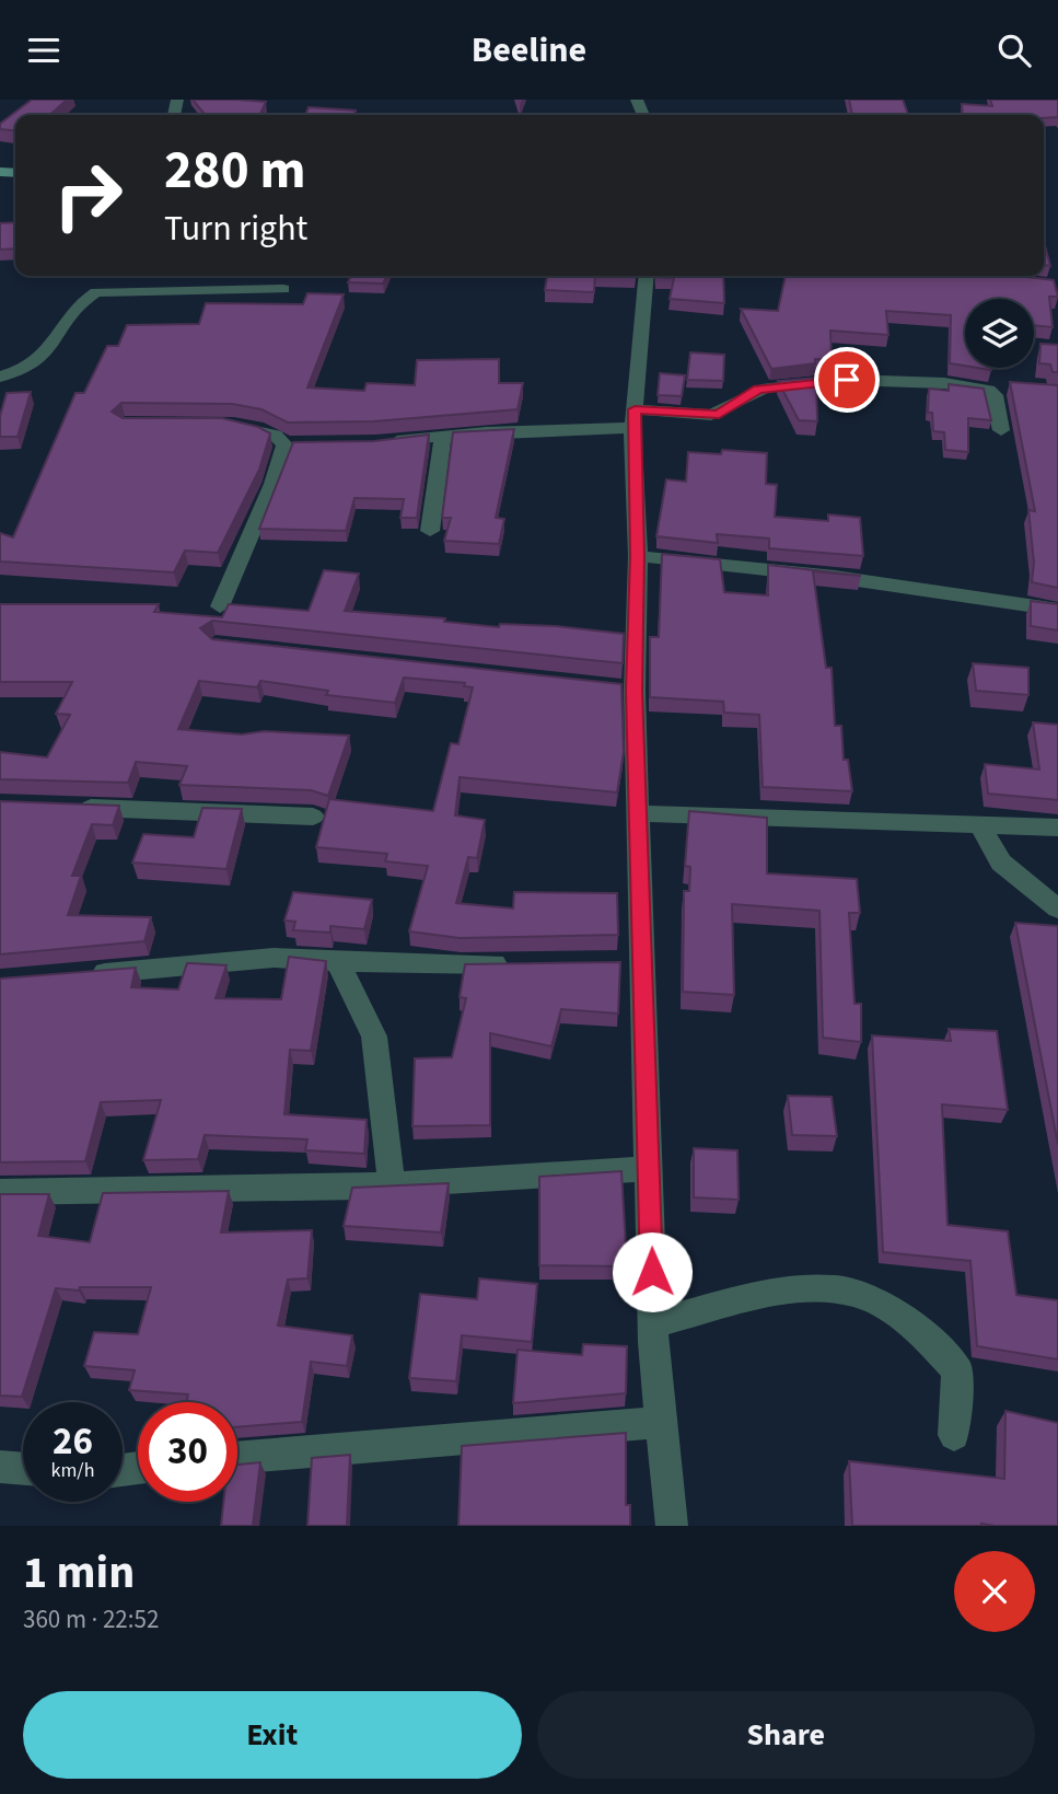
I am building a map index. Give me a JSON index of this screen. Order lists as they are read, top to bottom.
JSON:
{
  "page": {
    "header": "Beeline",
    "turn": ["280 m", "Turn right"],
    "speed": "26 km/h",
    "limit": "30",
    "heading": ["1 min", "360 m · 22:52"],
    "buttons": ["Exit", "Share"]
  }
}
